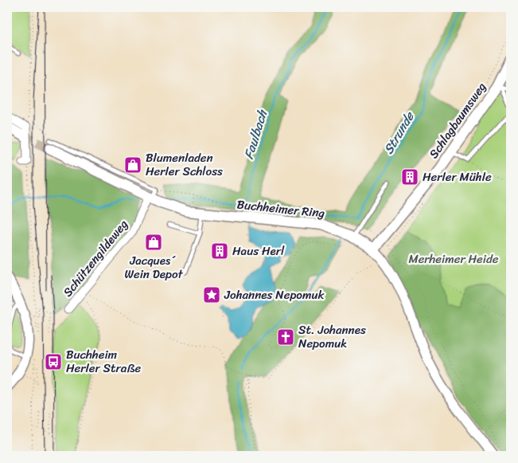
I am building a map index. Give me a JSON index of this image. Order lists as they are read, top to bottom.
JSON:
{
  "streets": {
    "main road": ["Schlagbaumsweg", "Buchheimer Ring"],
    "street": ["Schützengildeweg"]
  },
  "crossings": [
    ["Schlagbaumsweg", "Buchheimer Ring"],
    ["Buchheimer Ring", "Schützengildeweg"]
  ],
  "water": ["Strunde", "Faulbach"],
  "parks": ["Merheimer Heide"],
  "places": {
    "shop": ["Blumenladen Herler Schloss", "Jacques´ Wein Depot"],
    "building": ["Herler Mühle", "Haus Herl"],
    "place": ["Johannes Nepomuk"],
    "church": ["St. Johannes Nepomuk"],
    "bus stop": ["Buchheim Herler Straße"]
  }
}
